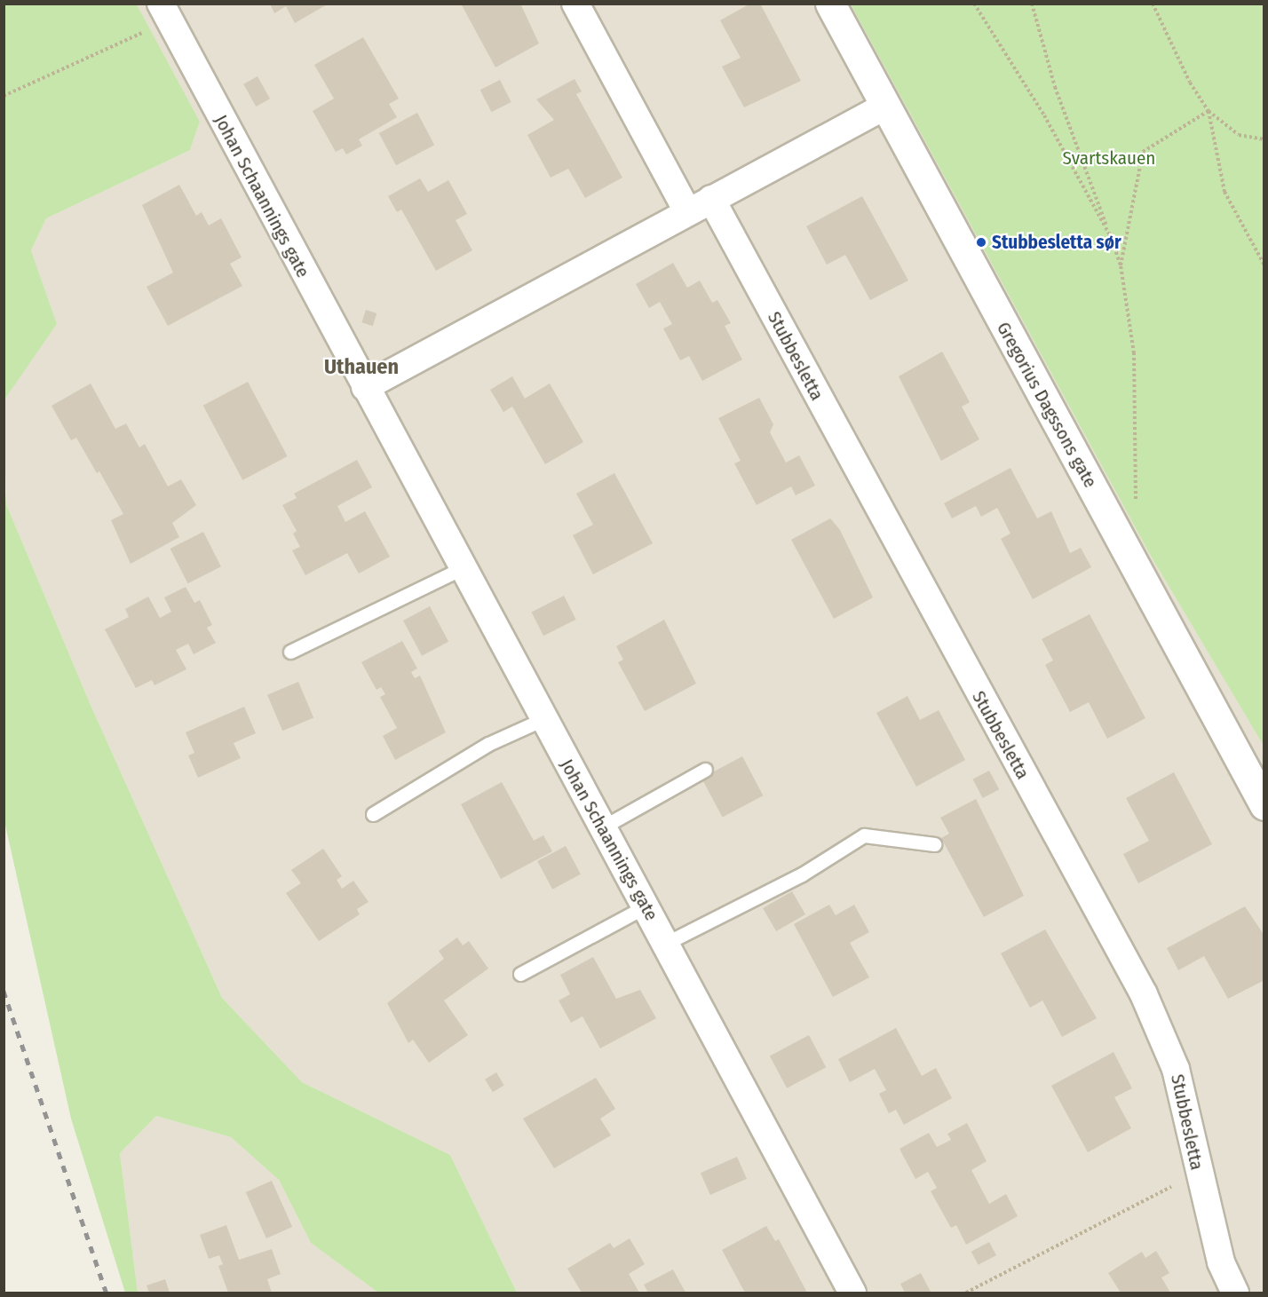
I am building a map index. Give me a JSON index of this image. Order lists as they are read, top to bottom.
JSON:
{
  "streets": {
    "street": ["Johan Schaannings gate", "Stubbesletta", "Gregorius Dagssons gate"]
  },
  "districts": ["Uthauen"],
  "parks": ["Svartskauen"],
  "places": ["Stubbesletta sør"]
}
